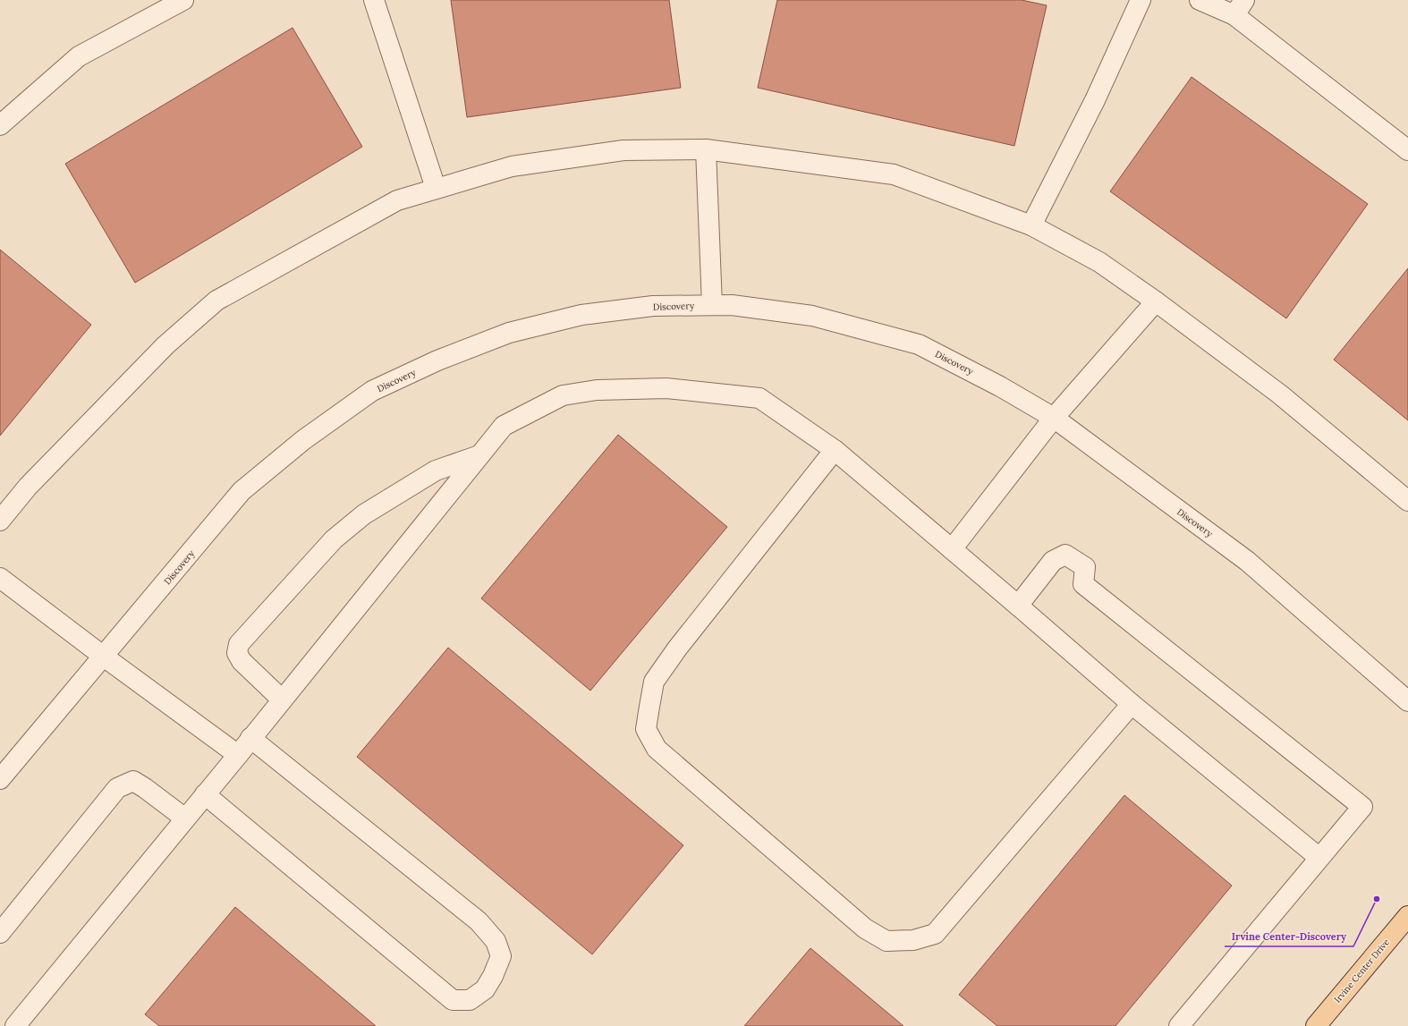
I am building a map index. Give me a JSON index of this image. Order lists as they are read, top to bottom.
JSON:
{
  "streets": {
    "main road": ["Irvine Center Drive"],
    "street": ["Discovery"]
  },
  "places": ["Irvine Center-Discovery"]
}
